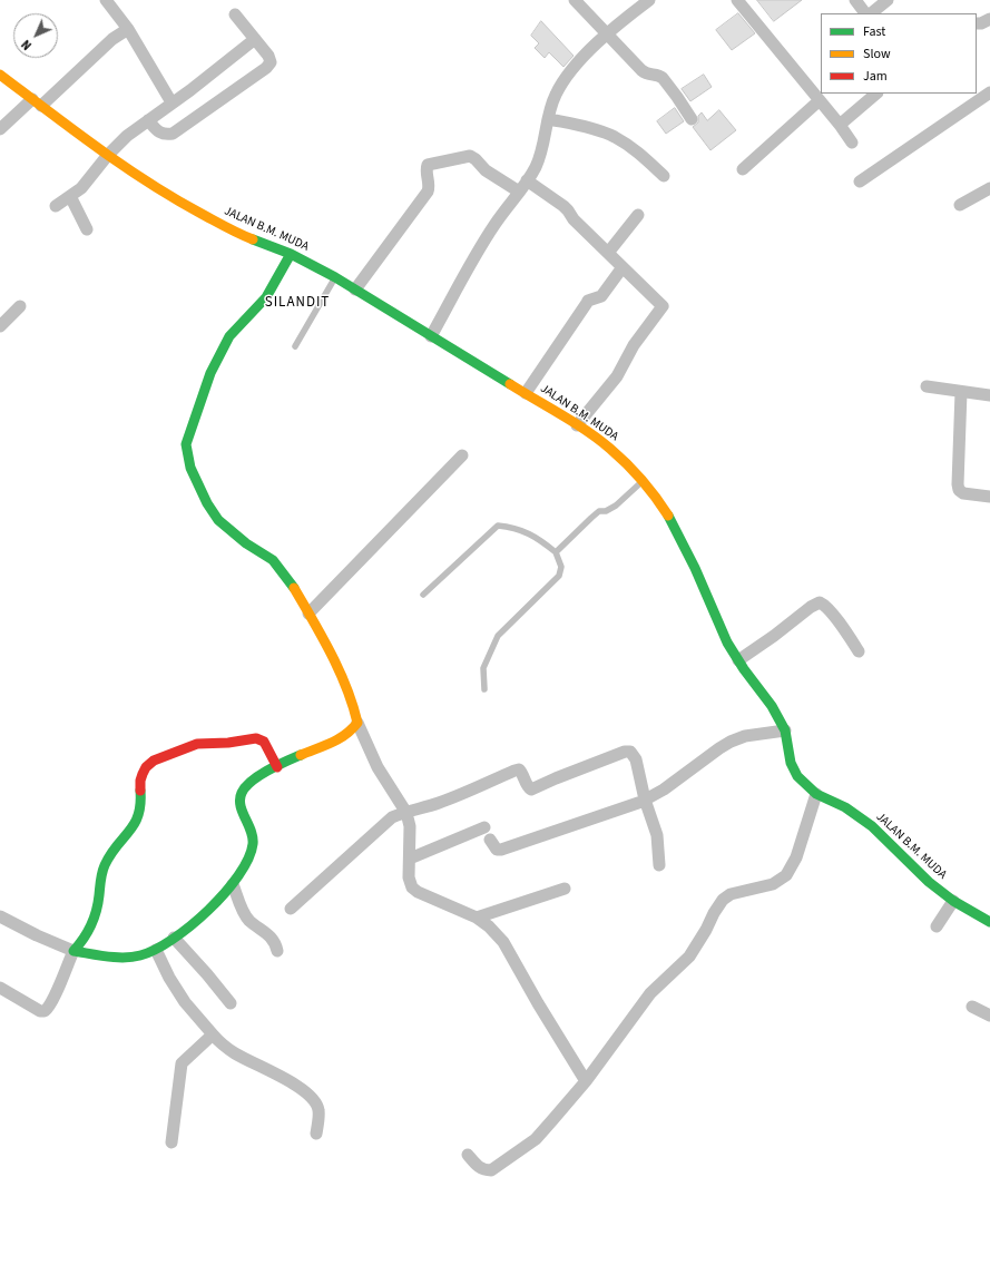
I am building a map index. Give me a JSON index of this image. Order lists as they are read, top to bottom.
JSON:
{
  "streets": {
    "street": ["JALAN B.M. MUDA"]
  },
  "districts": ["SILANDIT"],
  "legend": ["Fast", "Slow", "Jam"],
  "north": "bottom left"
}
